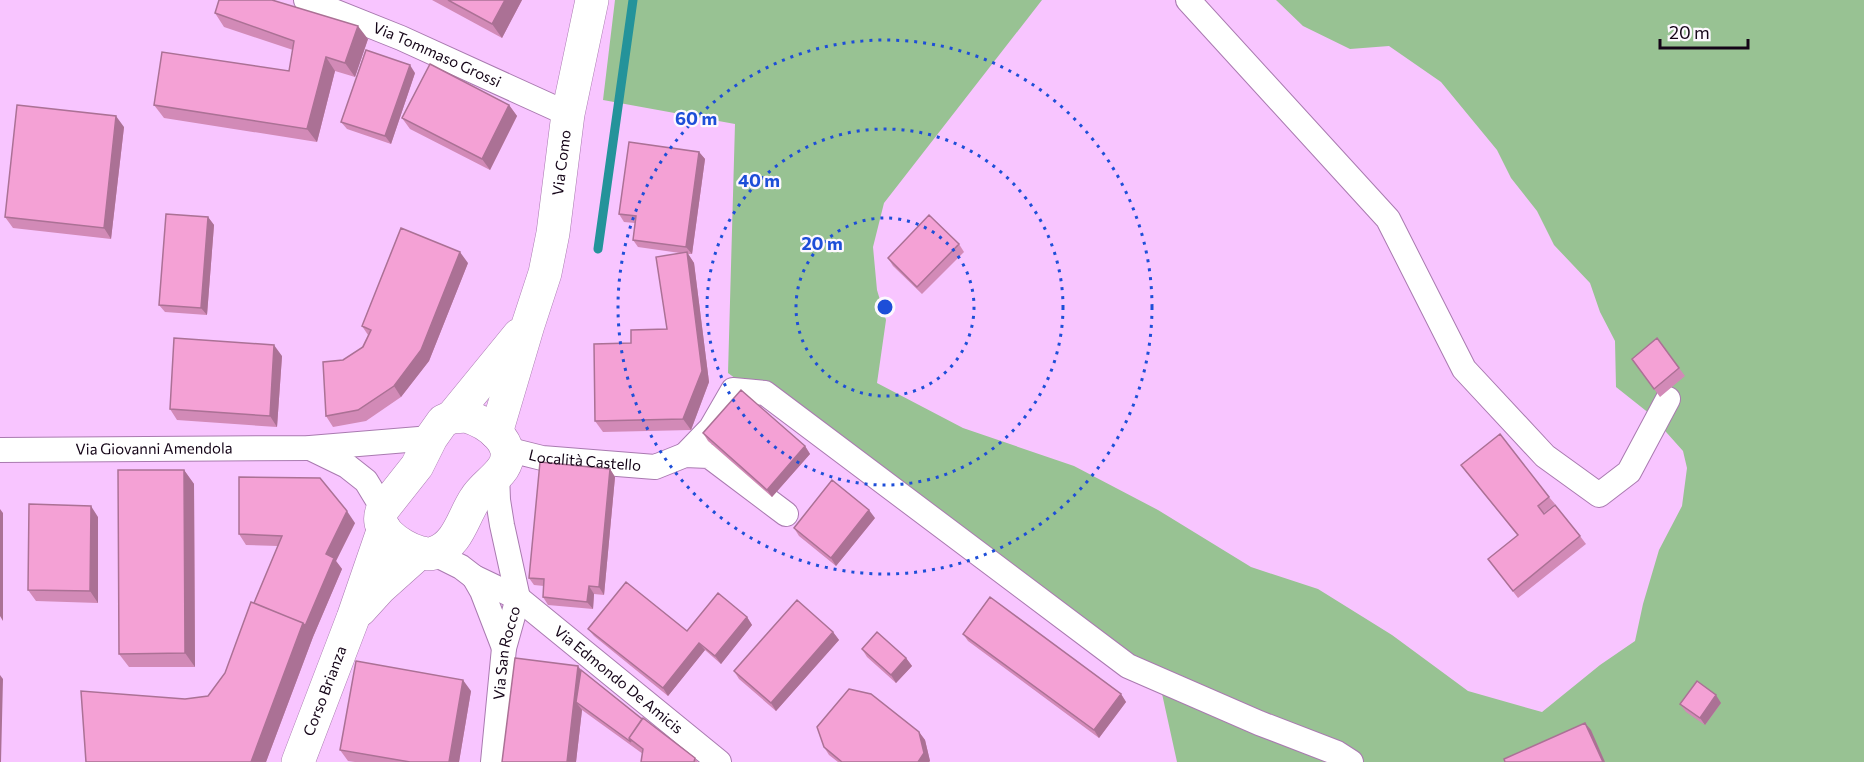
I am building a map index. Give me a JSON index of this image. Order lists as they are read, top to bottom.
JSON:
{
  "streets": {
    "main road": ["Via Como", "Corso Brianza"],
    "street": [
      "Via Tommaso Grossi",
      "Via Giovanni Amendola",
      "Località Castello",
      "Via San Rocco",
      "Via Edmondo De Amicis"
    ]
  },
  "crossings": [
    ["Via Tommaso Grossi", "Via Como"],
    ["Via Como", "Via Giovanni Amendola"],
    ["Via Como", "Località Castello"],
    ["Via Como", "Via San Rocco"],
    ["Via Como", "Corso Brianza"],
    ["Via Giovanni Amendola", "Corso Brianza"],
    ["Località Castello", "Via San Rocco"],
    ["Località Castello", "Corso Brianza"],
    ["Via San Rocco", "Via Edmondo De Amicis"],
    ["Via San Rocco", "Corso Brianza"],
    ["Via Edmondo De Amicis", "Corso Brianza"]
  ],
  "scale_bar": "20 m",
  "rings": ["60 m", "40 m", "20 m"]
}
